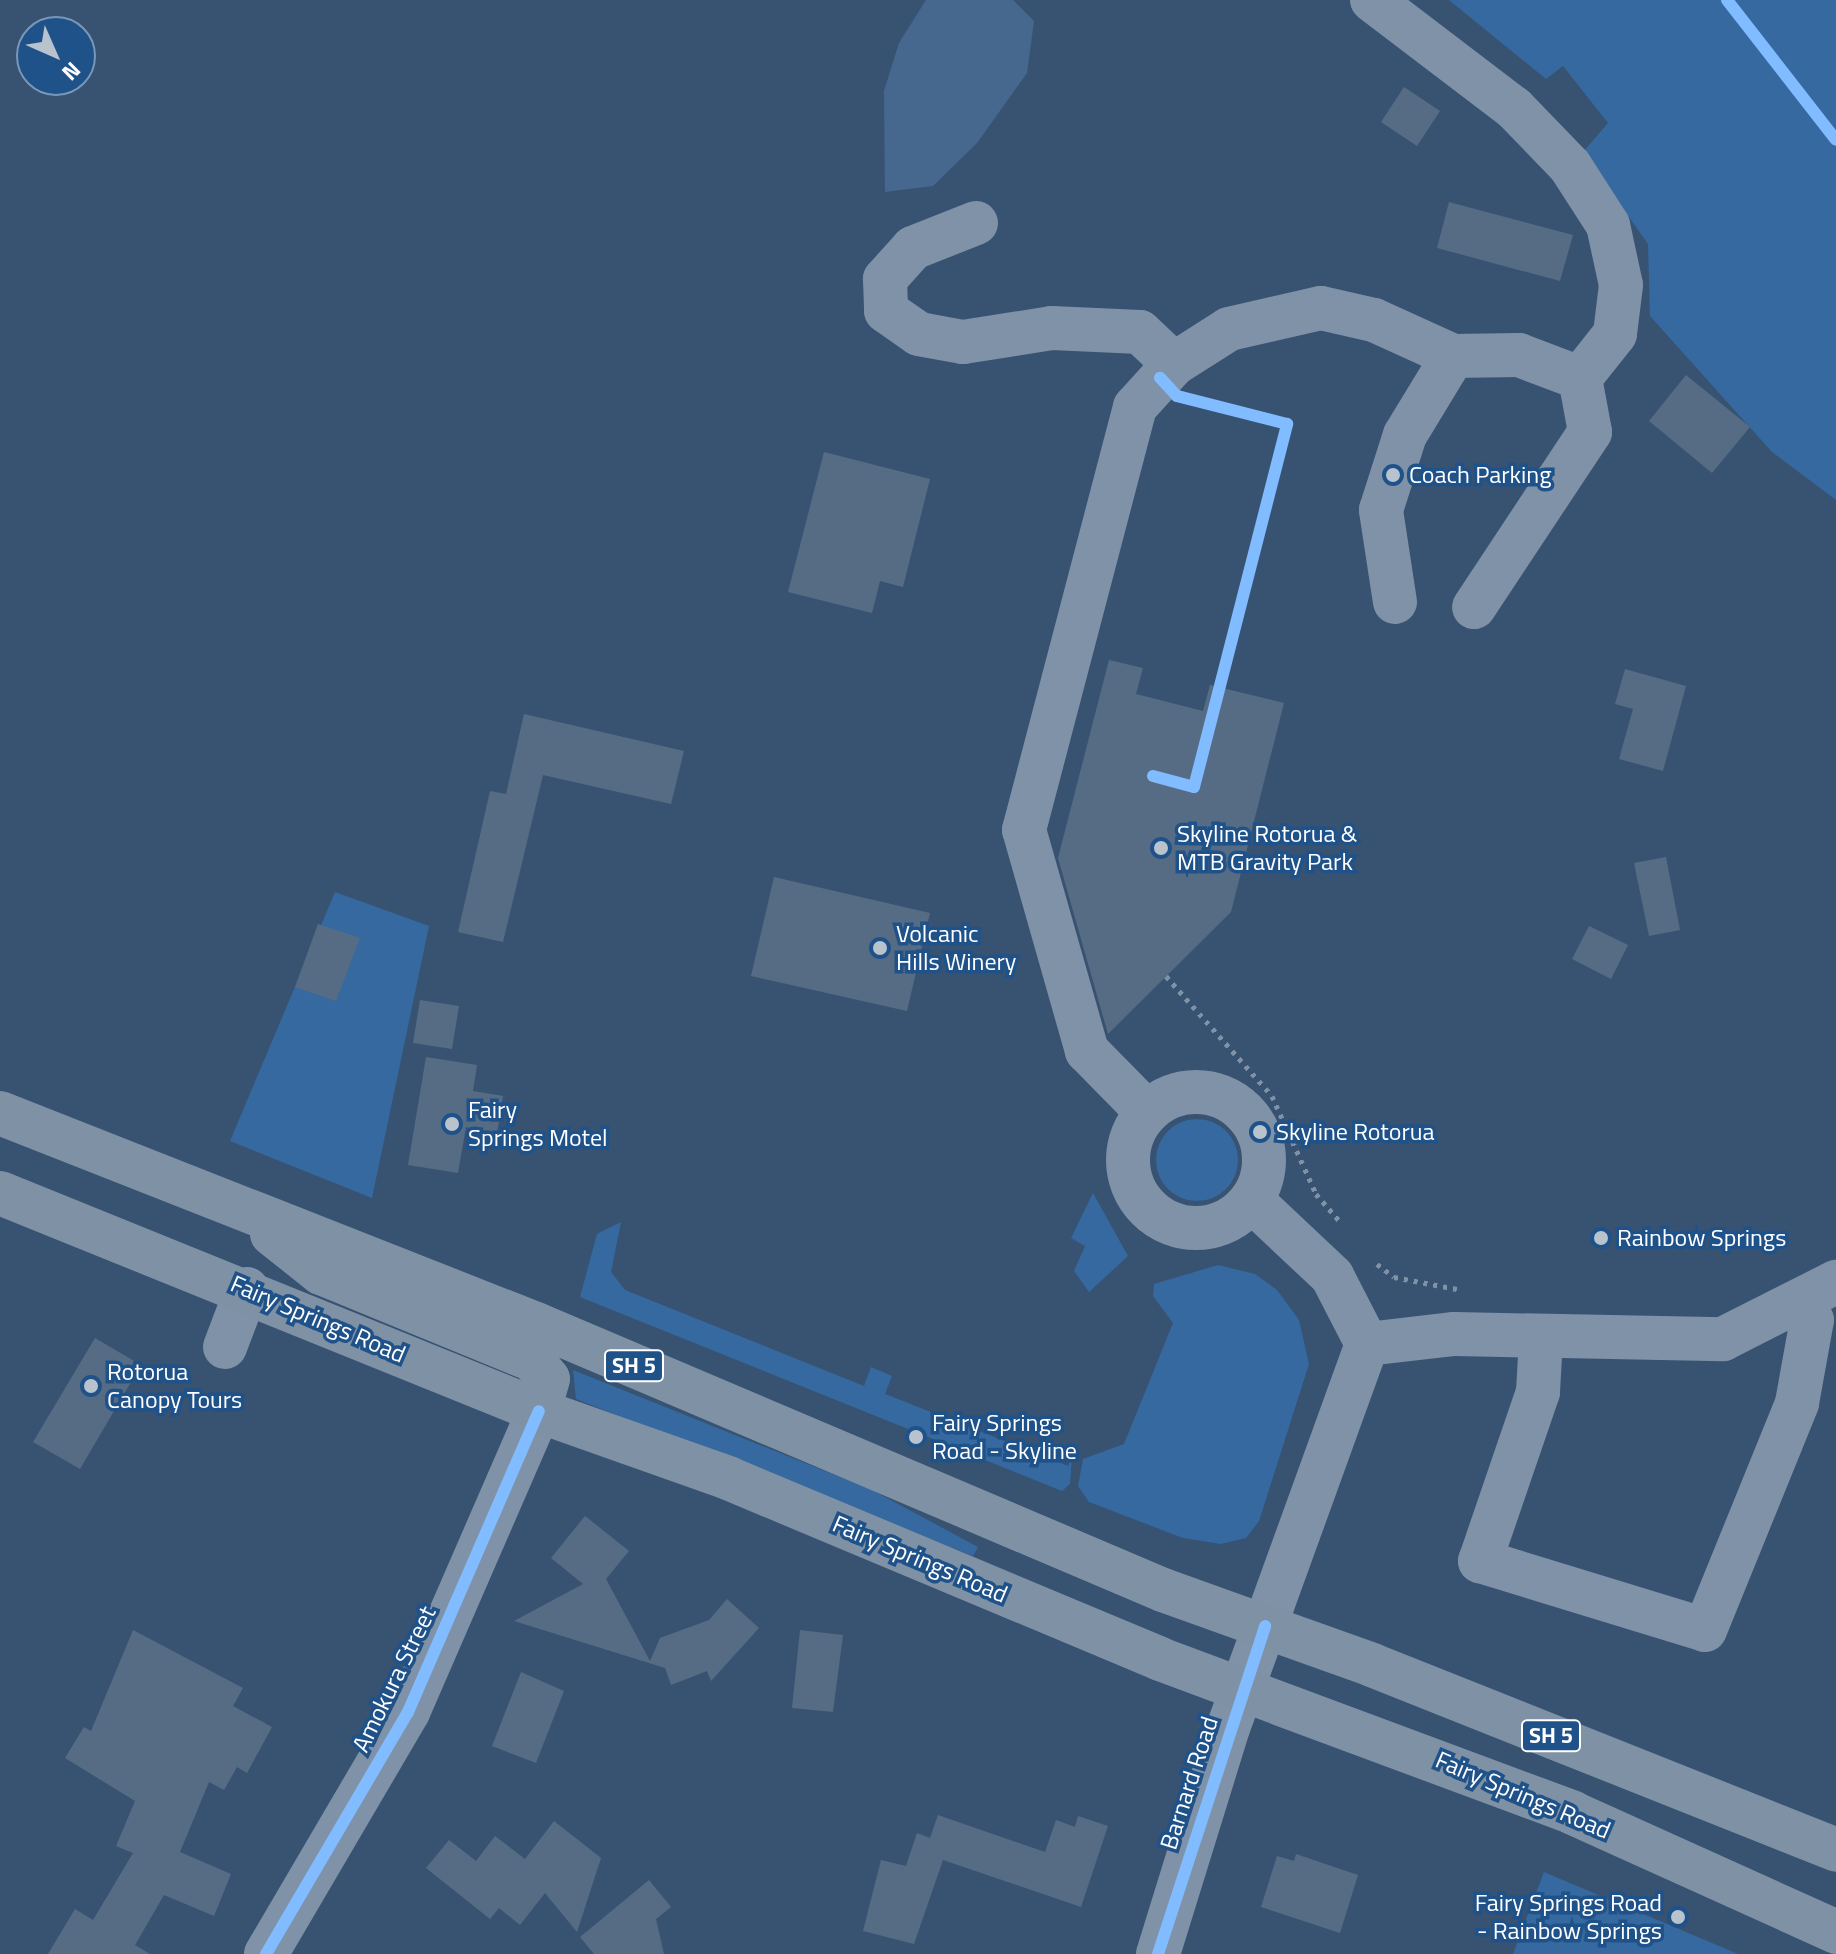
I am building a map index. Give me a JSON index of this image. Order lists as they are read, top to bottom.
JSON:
{
  "streets": {
    "highway": ["Fairy Springs Road", "SH 5"],
    "street": ["Amokura Street", "Barnard Road"]
  },
  "crossings": [
    ["Fairy Springs Road", "Amokura Street"],
    ["Fairy Springs Road", "Barnard Road"],
    ["SH 5", "Barnard Road"]
  ],
  "places": [
    "Coach Parking",
    "Skyline Rotorua & MTB Gravity Park",
    "Volcanic Hills Winery",
    "Fairy Springs Motel",
    "Skyline Rotorua",
    "Rainbow Springs",
    "Rotorua Canopy Tours",
    "Fairy Springs Road - Skyline",
    "Fairy Springs Road - Rainbow Springs"
  ],
  "north": "bottom right"
}
